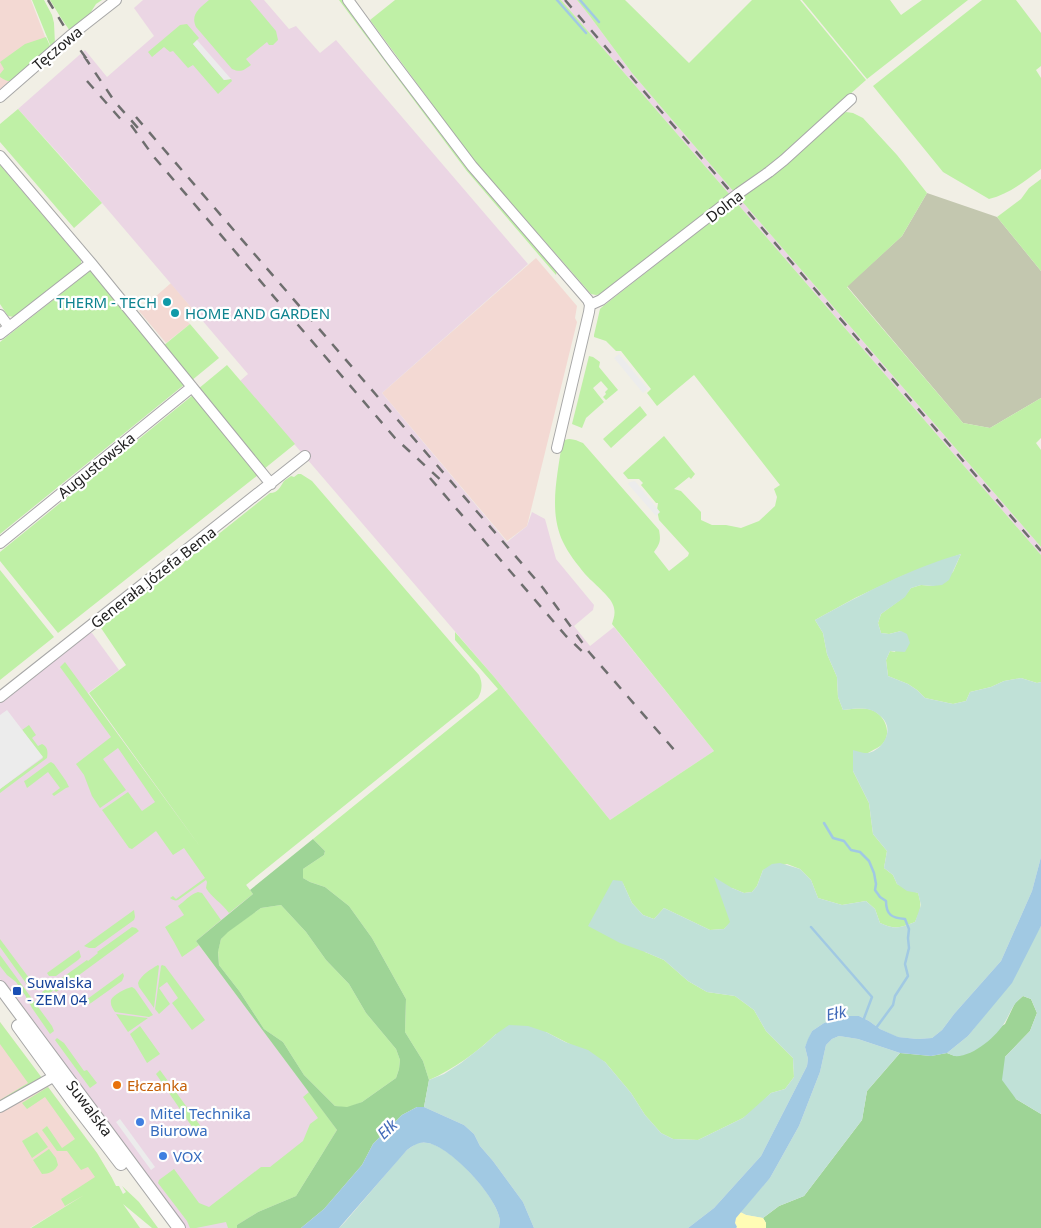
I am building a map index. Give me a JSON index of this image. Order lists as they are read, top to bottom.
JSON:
{
  "streets": {
    "street": [
      "Tęczowa",
      "Dolna",
      "Augustowska",
      "Generała Józefa Bema",
      "Suwalska"
    ]
  },
  "water": ["Ełk"],
  "places": {
    "other": [
      "THERM - TECH",
      "HOME AND GARDEN",
      "Ełczanka",
      "Mitel Technika Biurowa",
      "VOX"
    ],
    "transit": ["Suwalska - ZEM 04"]
  }
}
